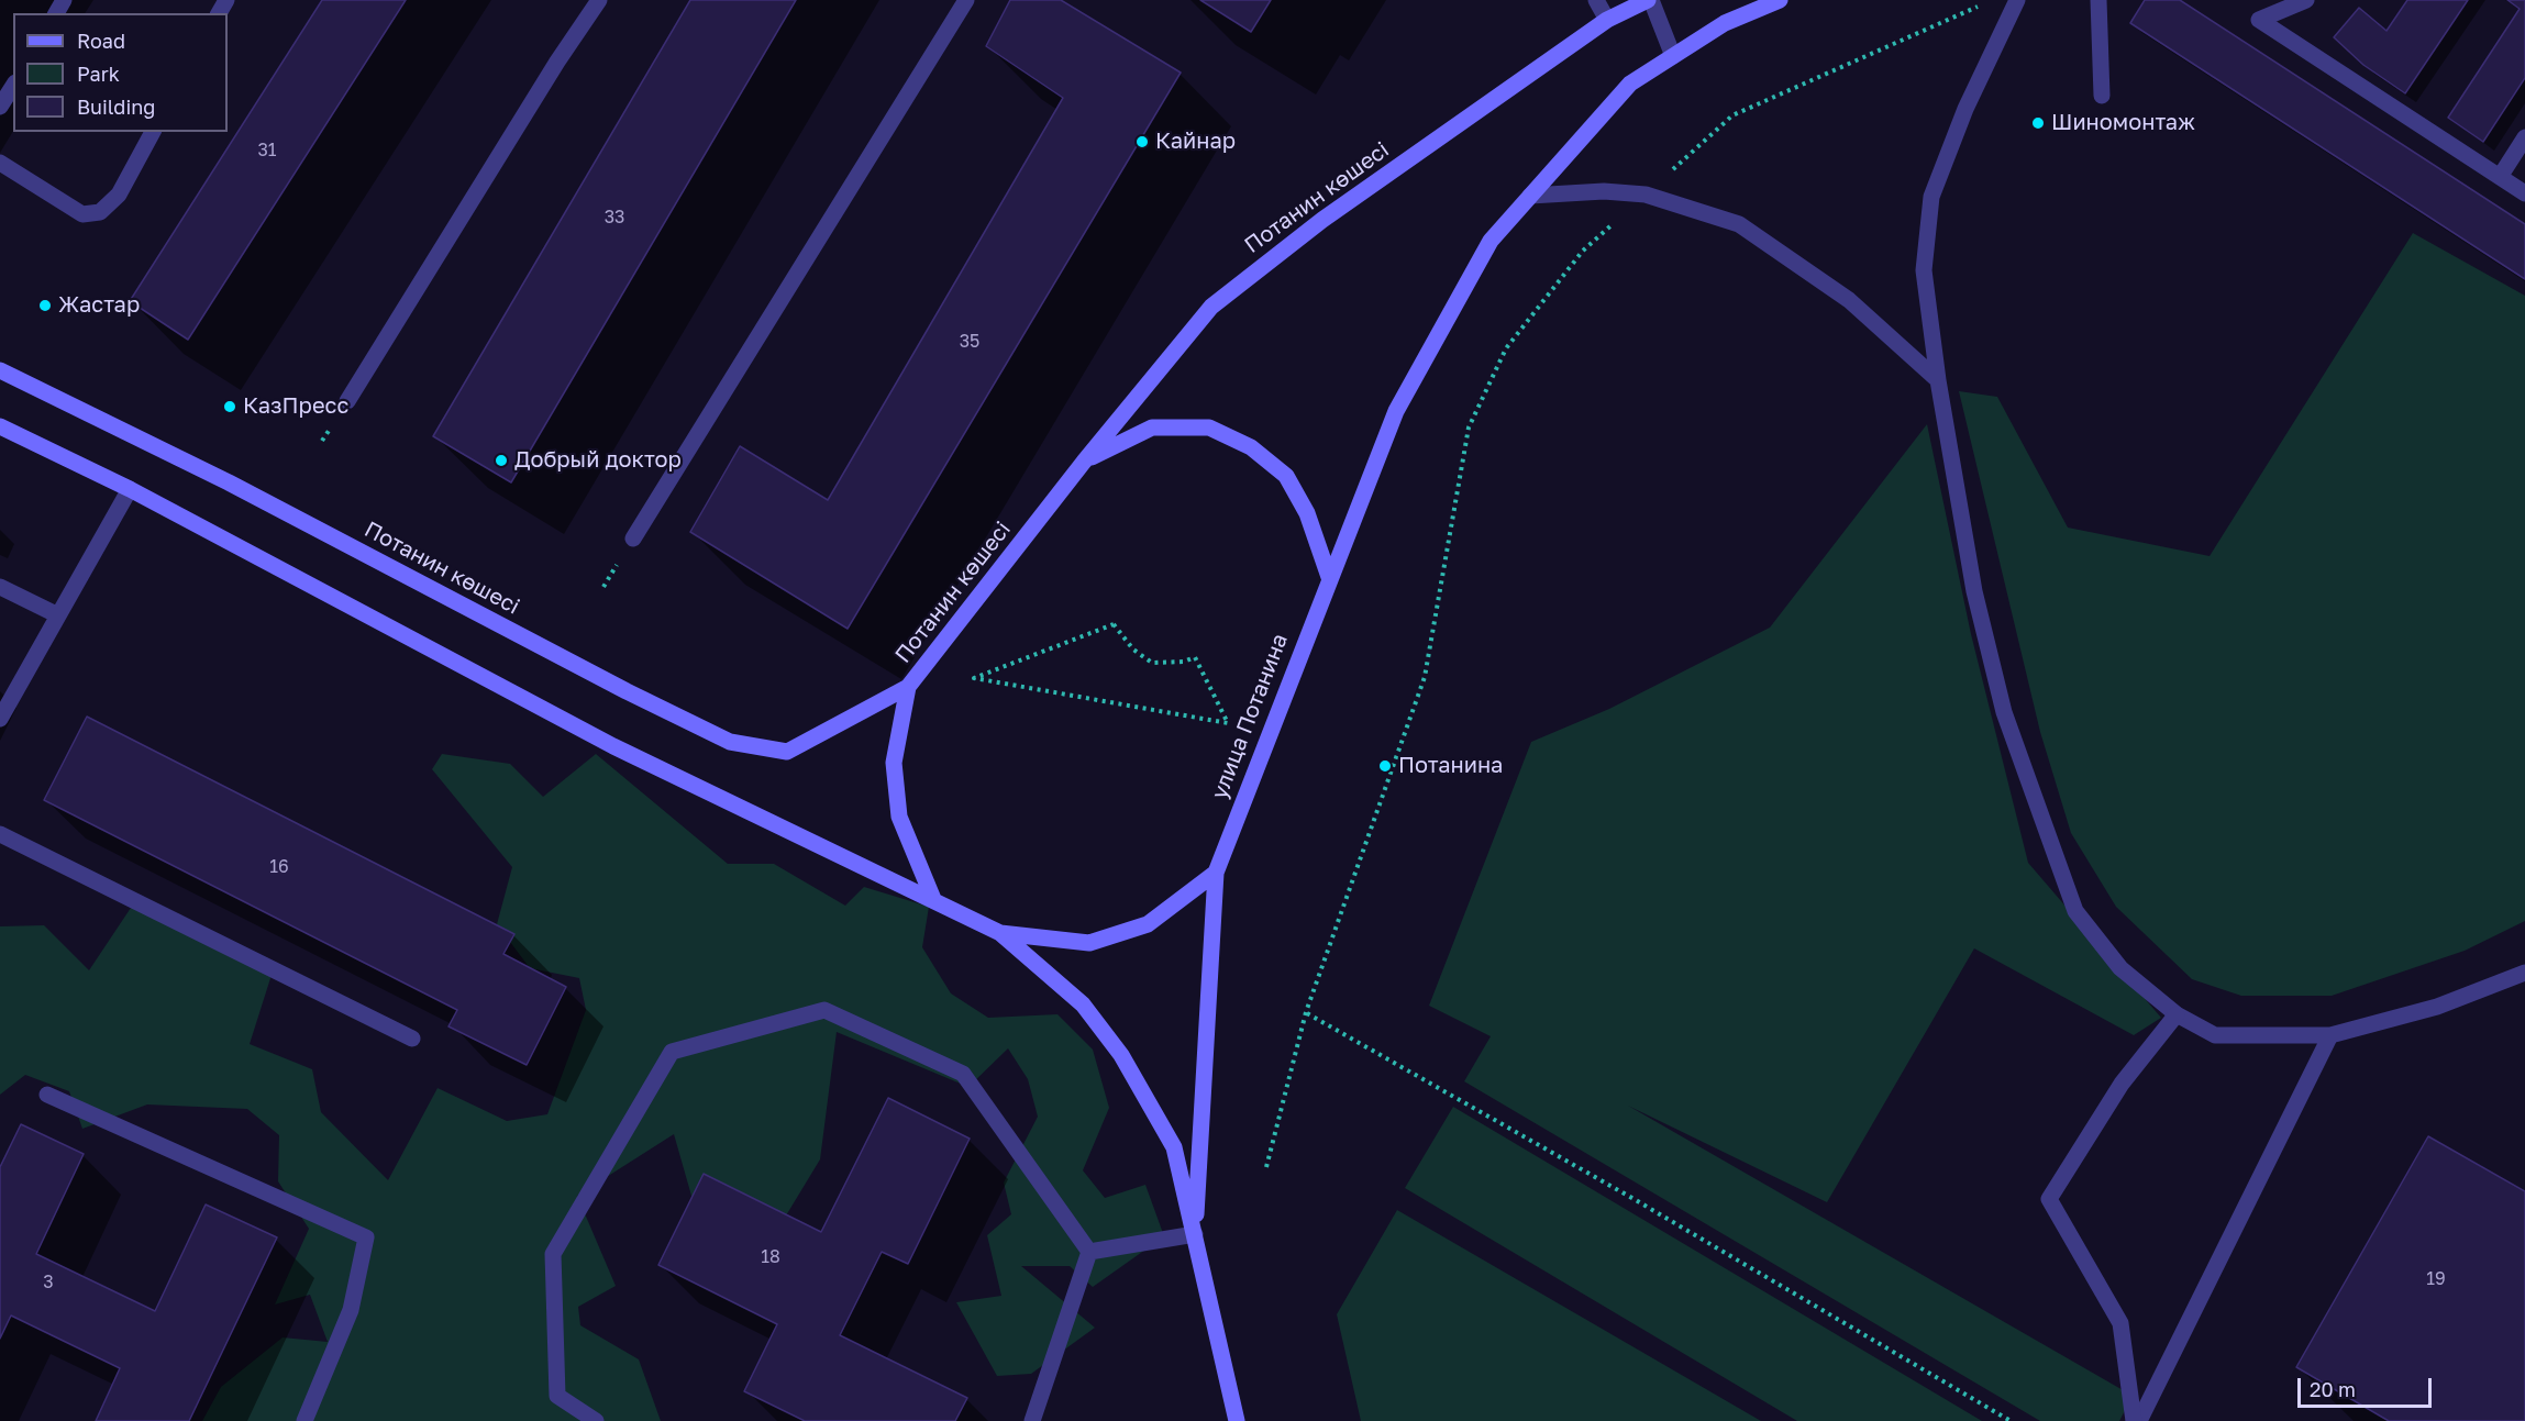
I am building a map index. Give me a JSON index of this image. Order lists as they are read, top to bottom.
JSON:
{
  "streets": {
    "main road": ["Потанин көшесі", "улица Потанина"]
  },
  "places": [
    "Шиномонтаж",
    "Кайнар",
    "Жастар",
    "КазПресс",
    "Добрый доктор",
    "Потанина"
  ],
  "house_numbers": [
    "31",
    "33",
    "35",
    "16",
    "18",
    "19",
    "3"
  ],
  "legend": ["Road", "Park", "Building"],
  "scale_bar": "20 m"
}
